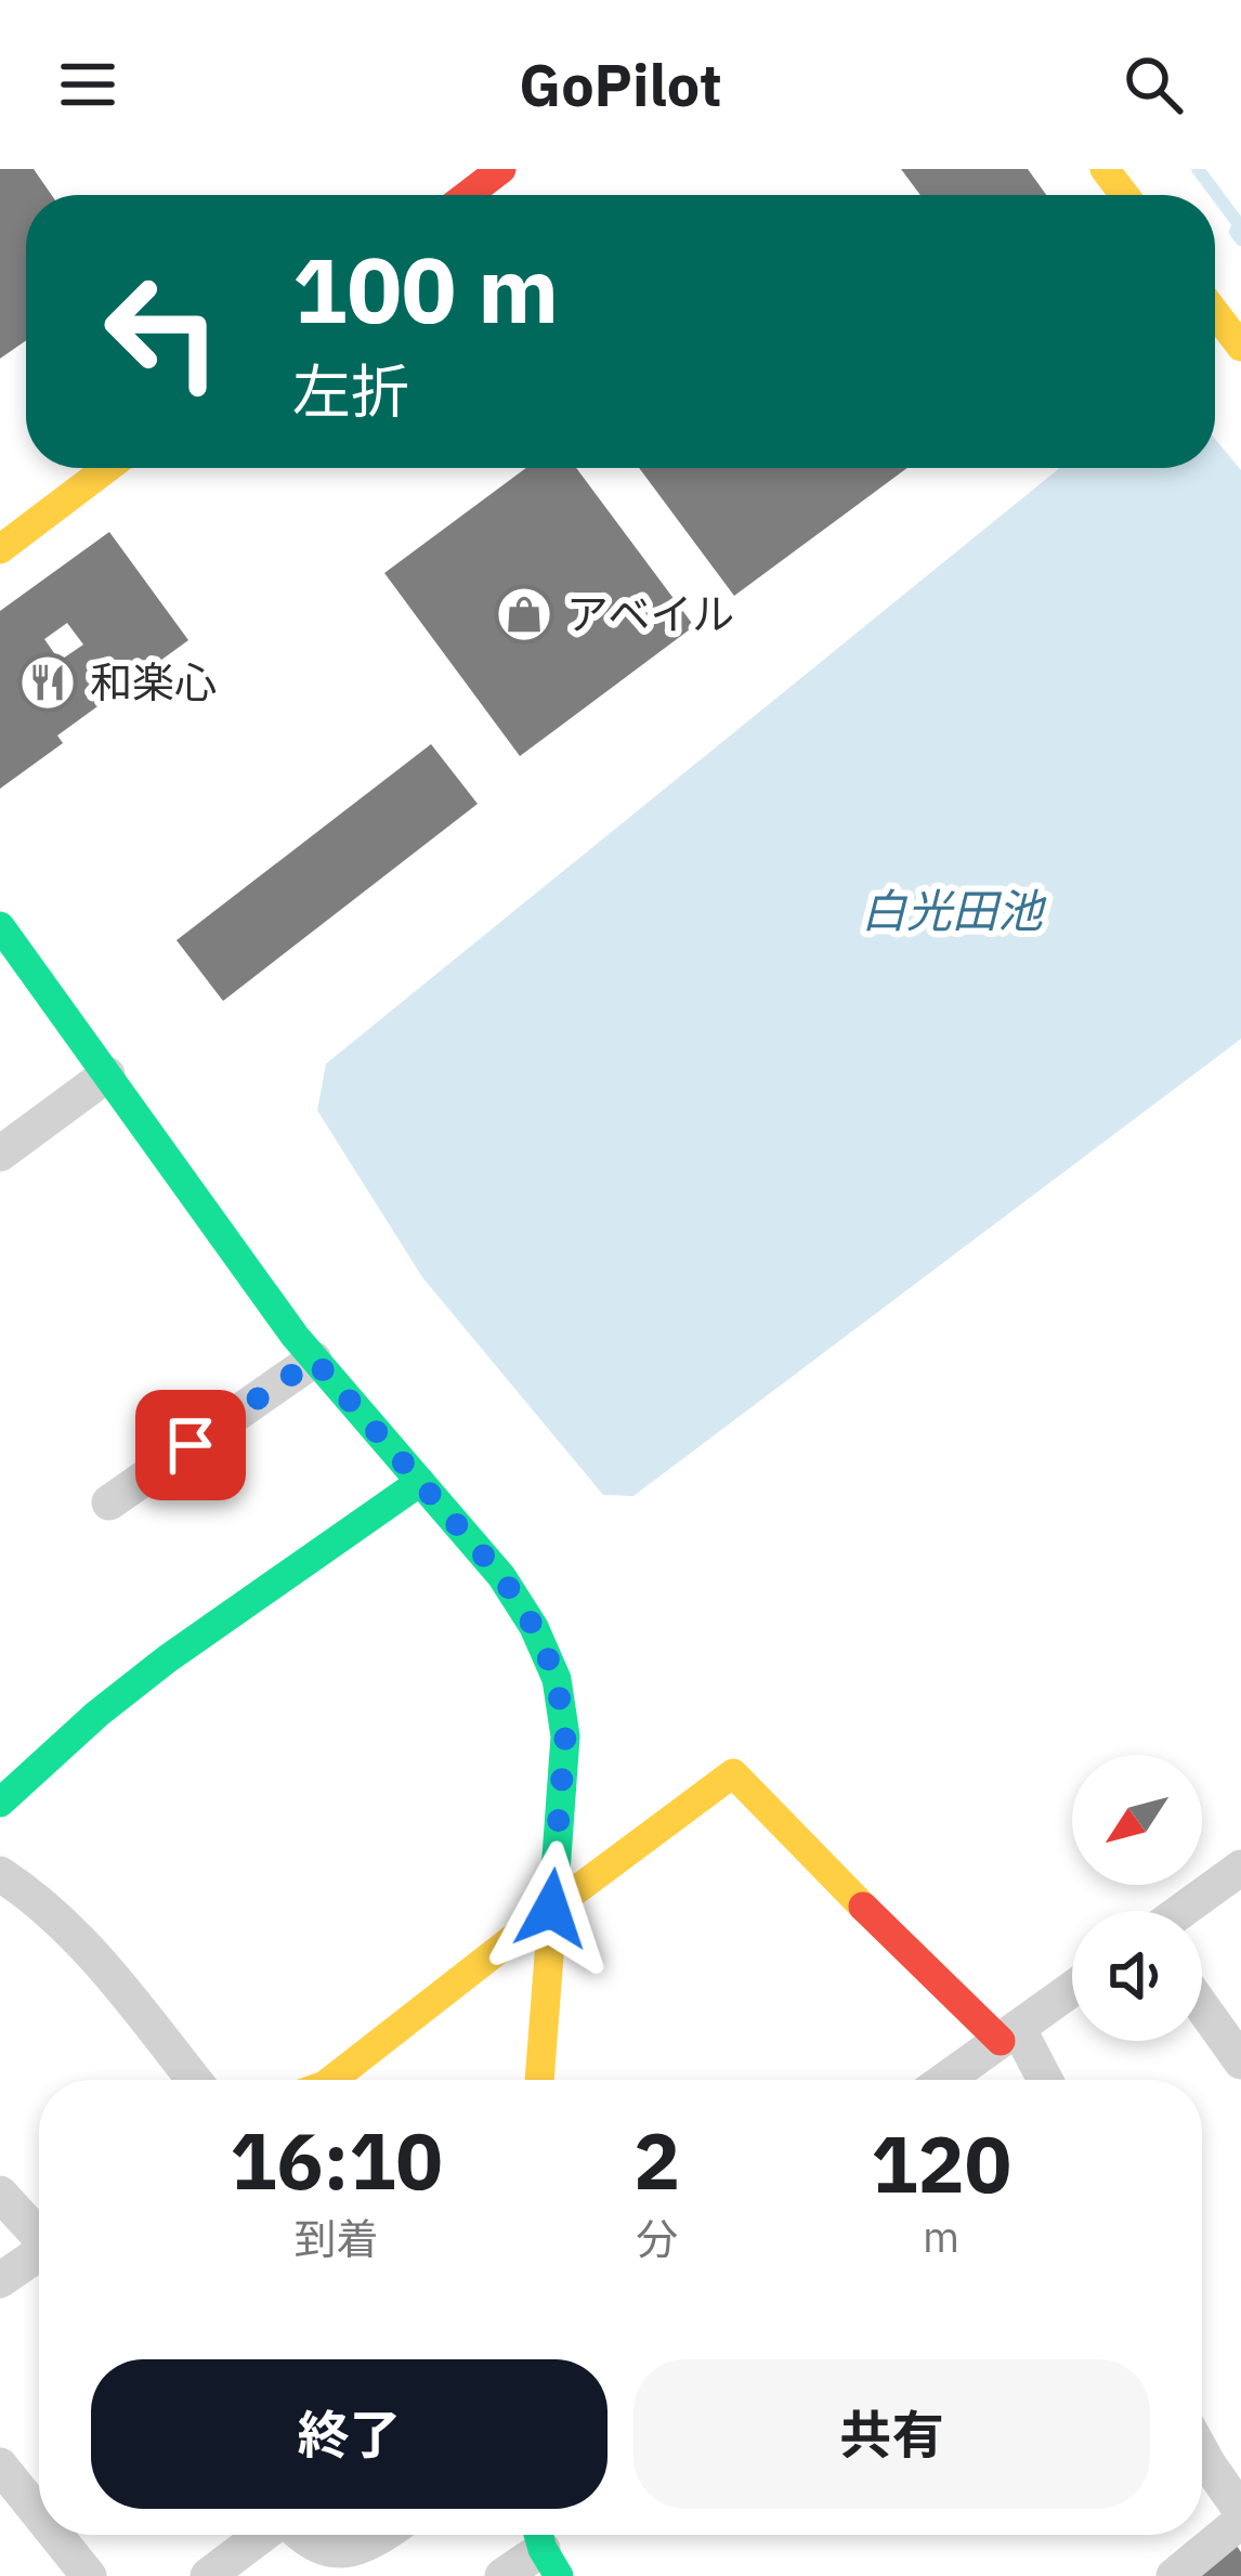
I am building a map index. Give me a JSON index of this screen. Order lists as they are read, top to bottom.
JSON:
{
  "water": ["白光田池"],
  "places": {
    "shop": ["アベイル"],
    "restaurant": ["和楽心"]
  },
  "north": "bottom left",
  "page": {
    "header": "GoPilot",
    "turn": ["100 m", "左折"],
    "eta": [
      "16:10",
      "到着",
      "2",
      "分",
      "120",
      "m"
    ],
    "buttons": ["終了", "共有"]
  }
}
